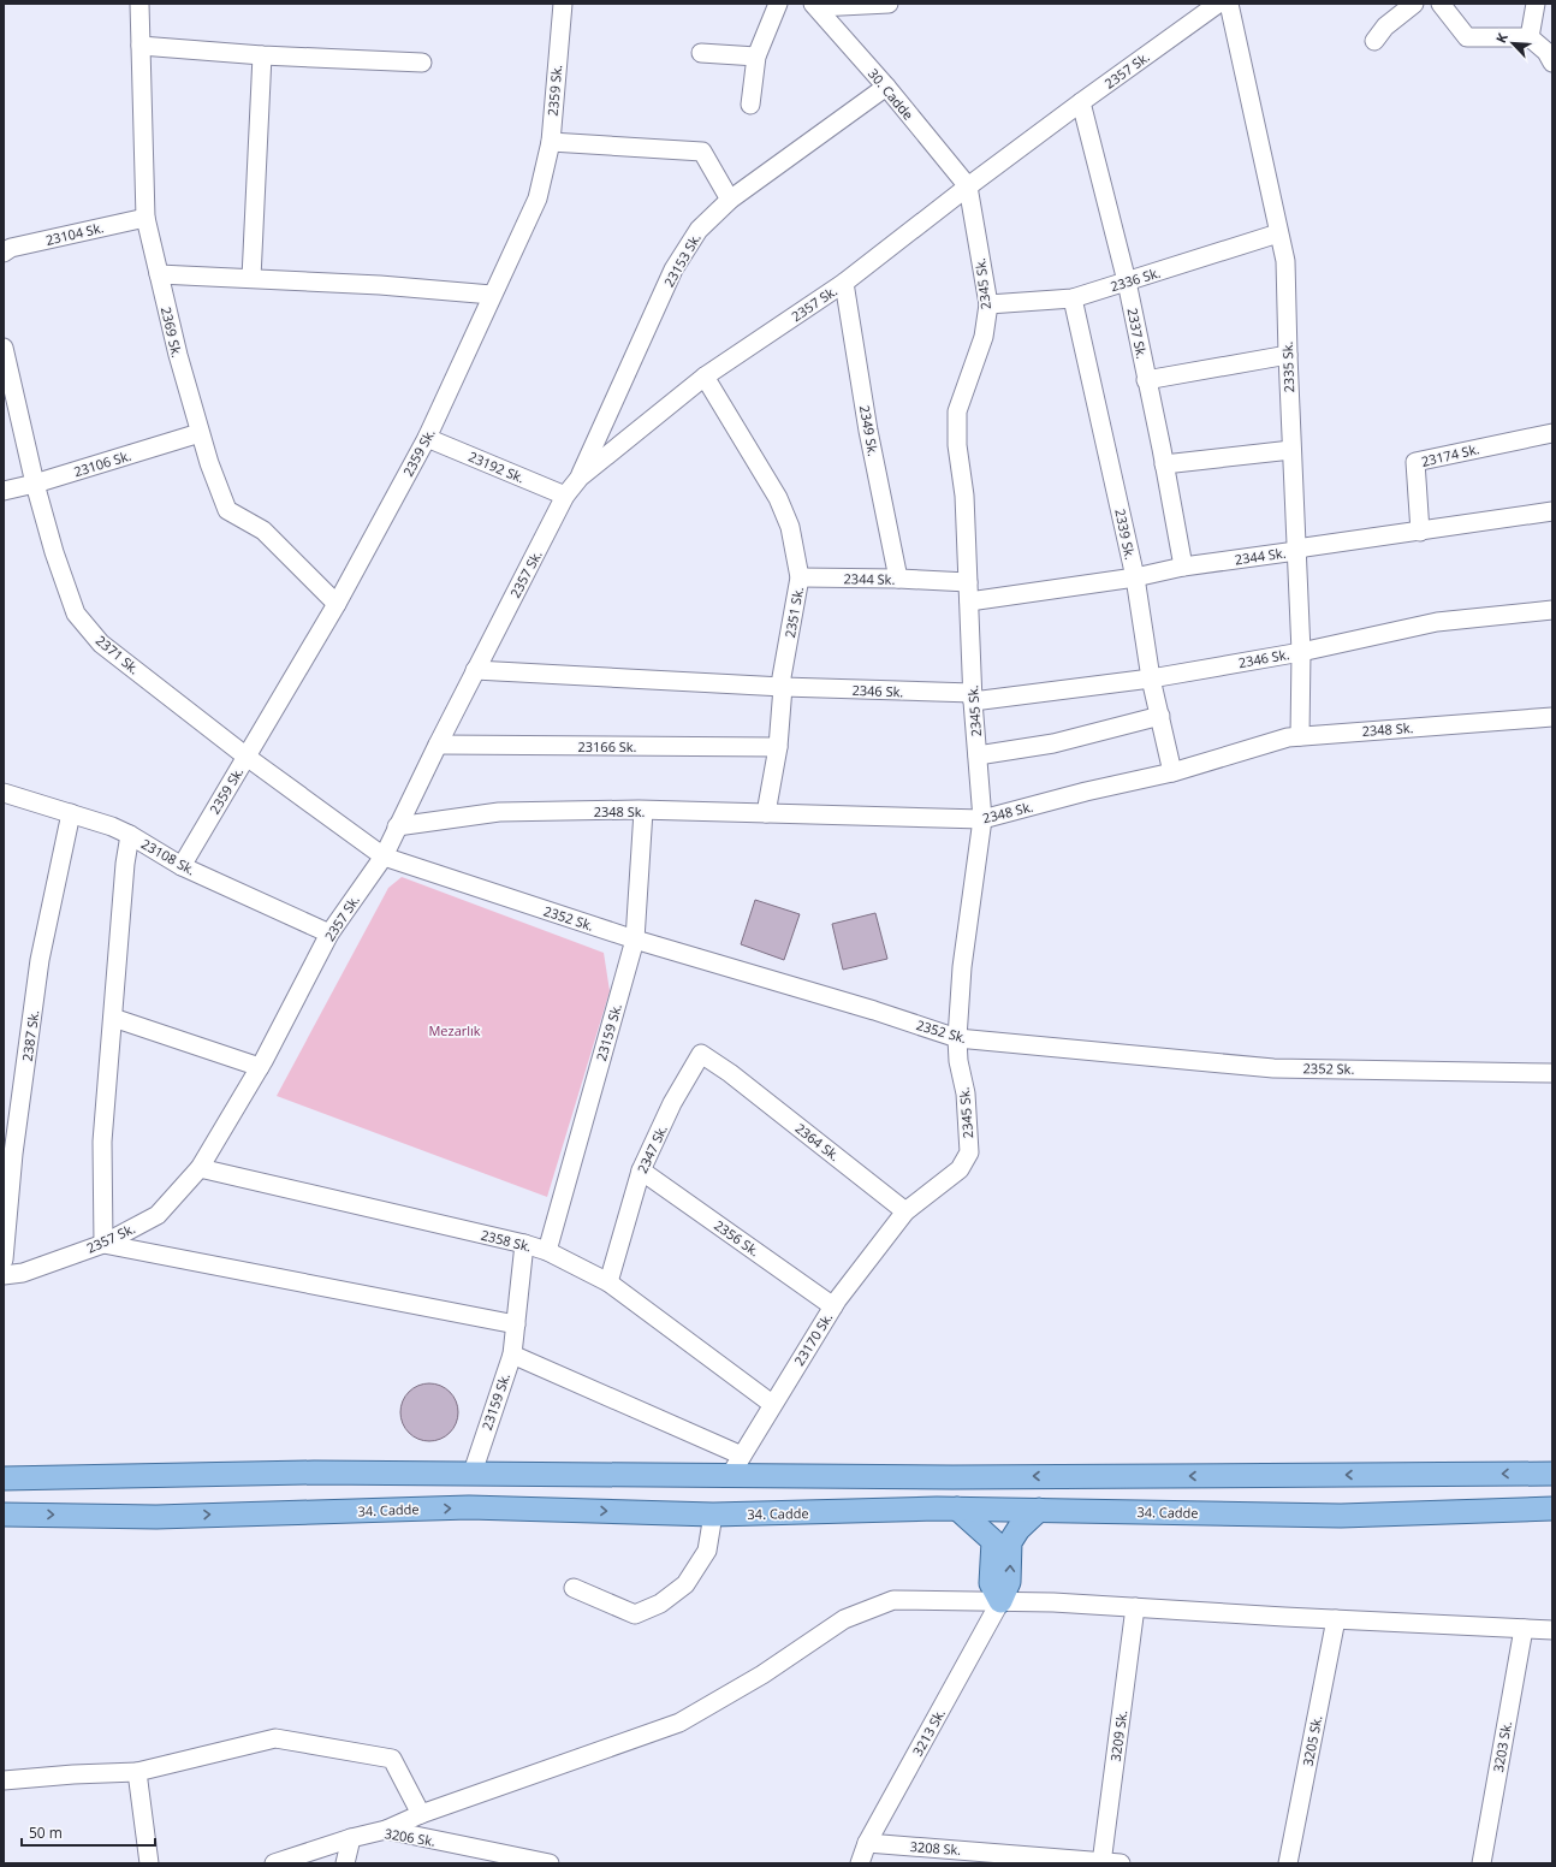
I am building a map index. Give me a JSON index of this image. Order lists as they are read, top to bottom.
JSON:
{
  "streets": {
    "main road": ["34. Cadde"],
    "street": [
      "2357 Sk.",
      "2359 Sk.",
      "30. Cadde",
      "23104 Sk.",
      "23153 Sk.",
      "2336 Sk.",
      "2345 Sk.",
      "2369 Sk.",
      "2337 Sk.",
      "2335 Sk.",
      "2349 Sk.",
      "23174 Sk.",
      "23106 Sk.",
      "23192 Sk.",
      "2339 Sk.",
      "2344 Sk.",
      "2351 Sk.",
      "2371 Sk.",
      "2346 Sk.",
      "2348 Sk.",
      "23166 Sk.",
      "23108 Sk.",
      "2352 Sk.",
      "23159 Sk.",
      "2387 Sk.",
      "2364 Sk.",
      "2347 Sk.",
      "2356 Sk.",
      "2358 Sk.",
      "23170 Sk.",
      "3213 Sk.",
      "3209 Sk.",
      "3205 Sk.",
      "3203 Sk.",
      "3206 Sk.",
      "3208 Sk."
    ]
  },
  "crossings": [
    ["2357 Sk.", "30. Cadde"],
    ["2357 Sk.", "23153 Sk."],
    ["2357 Sk.", "2345 Sk."],
    ["2357 Sk.", "2337 Sk."],
    ["2357 Sk.", "2349 Sk."],
    ["2357 Sk.", "23192 Sk."],
    ["2357 Sk.", "2351 Sk."],
    ["2357 Sk.", "2371 Sk."],
    ["2357 Sk.", "2346 Sk."],
    ["2357 Sk.", "2348 Sk."],
    ["2357 Sk.", "23166 Sk."],
    ["2357 Sk.", "23108 Sk."],
    ["2357 Sk.", "2352 Sk."],
    ["2357 Sk.", "2358 Sk."],
    ["2359 Sk.", "2369 Sk."],
    ["2359 Sk.", "23192 Sk."],
    ["2359 Sk.", "2371 Sk."],
    ["2359 Sk.", "23108 Sk."],
    ["30. Cadde", "23153 Sk."],
    ["30. Cadde", "2345 Sk."],
    ["23104 Sk.", "2369 Sk."],
    ["2336 Sk.", "2345 Sk."],
    ["2336 Sk.", "2337 Sk."],
    ["2336 Sk.", "2335 Sk."],
    ["2336 Sk.", "2339 Sk."],
    ["2345 Sk.", "2344 Sk."],
    ["2345 Sk.", "2346 Sk."],
    ["2345 Sk.", "2348 Sk."],
    ["2345 Sk.", "2352 Sk."],
    ["2345 Sk.", "2364 Sk."],
    ["2345 Sk.", "23170 Sk."],
    ["2369 Sk.", "23106 Sk."],
    ["2337 Sk.", "2344 Sk."],
    ["2335 Sk.", "2344 Sk."],
    ["2335 Sk.", "2346 Sk."],
    ["2335 Sk.", "2348 Sk."],
    ["2349 Sk.", "2344 Sk."],
    ["23174 Sk.", "2344 Sk."],
    ["23106 Sk.", "2371 Sk."],
    ["2339 Sk.", "2344 Sk."],
    ["2339 Sk.", "2346 Sk."],
    ["2339 Sk.", "2348 Sk."],
    ["2344 Sk.", "2351 Sk."],
    ["2351 Sk.", "2346 Sk."],
    ["2351 Sk.", "2348 Sk."],
    ["2351 Sk.", "23166 Sk."],
    ["2371 Sk.", "2352 Sk."],
    ["2348 Sk.", "23159 Sk."],
    ["23108 Sk.", "2387 Sk."],
    ["2352 Sk.", "23159 Sk."],
    ["23159 Sk.", "2358 Sk."],
    ["2364 Sk.", "2347 Sk."],
    ["2364 Sk.", "23170 Sk."],
    ["2347 Sk.", "2356 Sk."],
    ["2347 Sk.", "2358 Sk."],
    ["2356 Sk.", "23170 Sk."],
    ["2358 Sk.", "23170 Sk."],
    ["3213 Sk.", "3208 Sk."],
    ["3209 Sk.", "3208 Sk."]
  ],
  "parks": ["Mezarlık"],
  "scale_bar": "50 m",
  "north": "top left"
}
